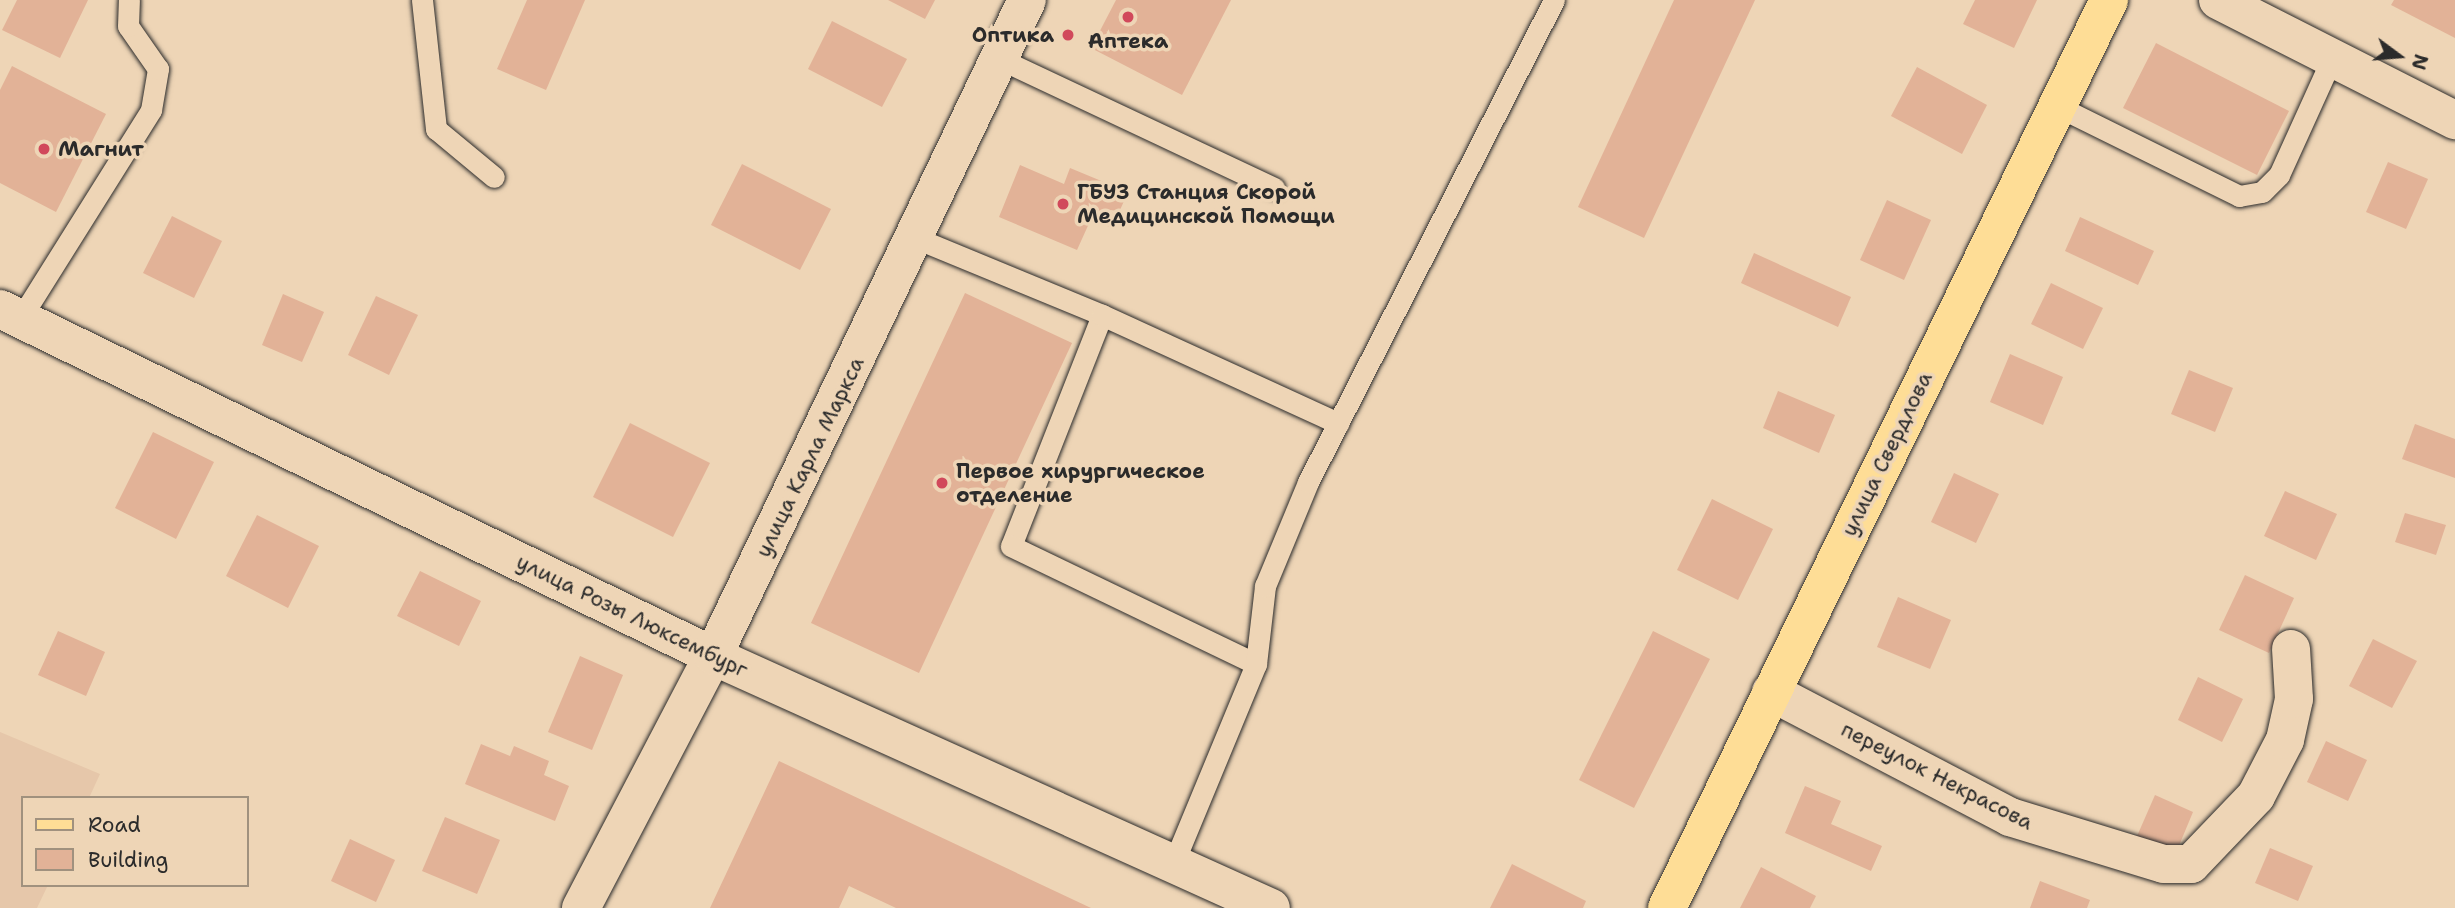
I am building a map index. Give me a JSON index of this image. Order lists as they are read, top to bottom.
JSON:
{
  "streets": {
    "main road": ["улица Свердлова"],
    "street": ["улица Карла Маркса", "улица Розы Люксембург", "переулок Некрасова"]
  },
  "crossings": [
    ["улица Свердлова", "переулок Некрасова"],
    ["улица Карла Маркса", "улица Розы Люксембург"]
  ],
  "places": [
    "Аптека",
    "Оптика",
    "Магнит",
    "ГБУЗ Станция Скорой Медицинской Помощи",
    "Первое хирургическое отделение"
  ],
  "legend": ["Road", "Building"],
  "north": "right"
}
